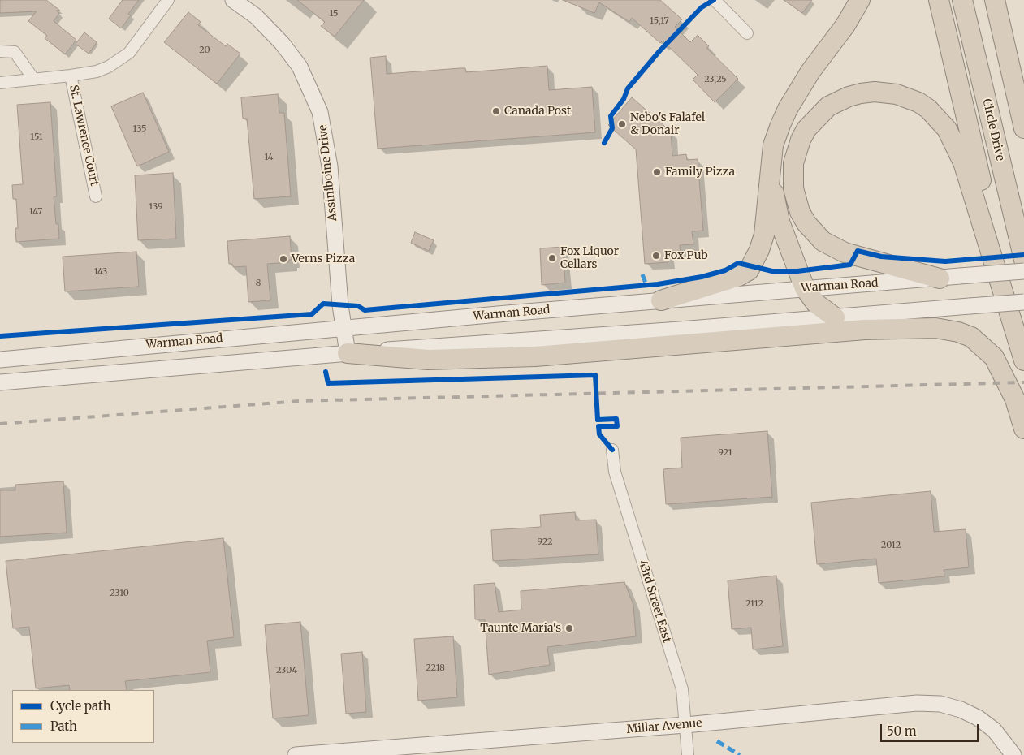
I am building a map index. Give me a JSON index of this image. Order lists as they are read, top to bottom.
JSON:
{
  "streets": {
    "highway": ["Circle Drive"],
    "main road": ["Assiniboine Drive", "Warman Road", "Millar Avenue"],
    "street": ["St. Lawrence Court", "43rd Street East"]
  },
  "crossings": [
    ["Assiniboine Drive", "Warman Road"],
    ["43rd Street East", "Millar Avenue"]
  ],
  "places": [
    "Canada Post",
    "Nebo's Falafel & Donair",
    "Family Pizza",
    "Fox Pub",
    "Fox Liquor Cellars",
    "Verns Pizza",
    "Taunte Maria's"
  ],
  "house_numbers": [
    "15",
    "15,17",
    "20",
    "23,25",
    "135",
    "151",
    "14",
    "139",
    "147",
    "143",
    "8",
    "921",
    "922",
    "2012",
    "2310",
    "2112",
    "2218",
    "2304"
  ],
  "legend": ["Cycle path", "Path"],
  "scale_bar": "50 m"
}
